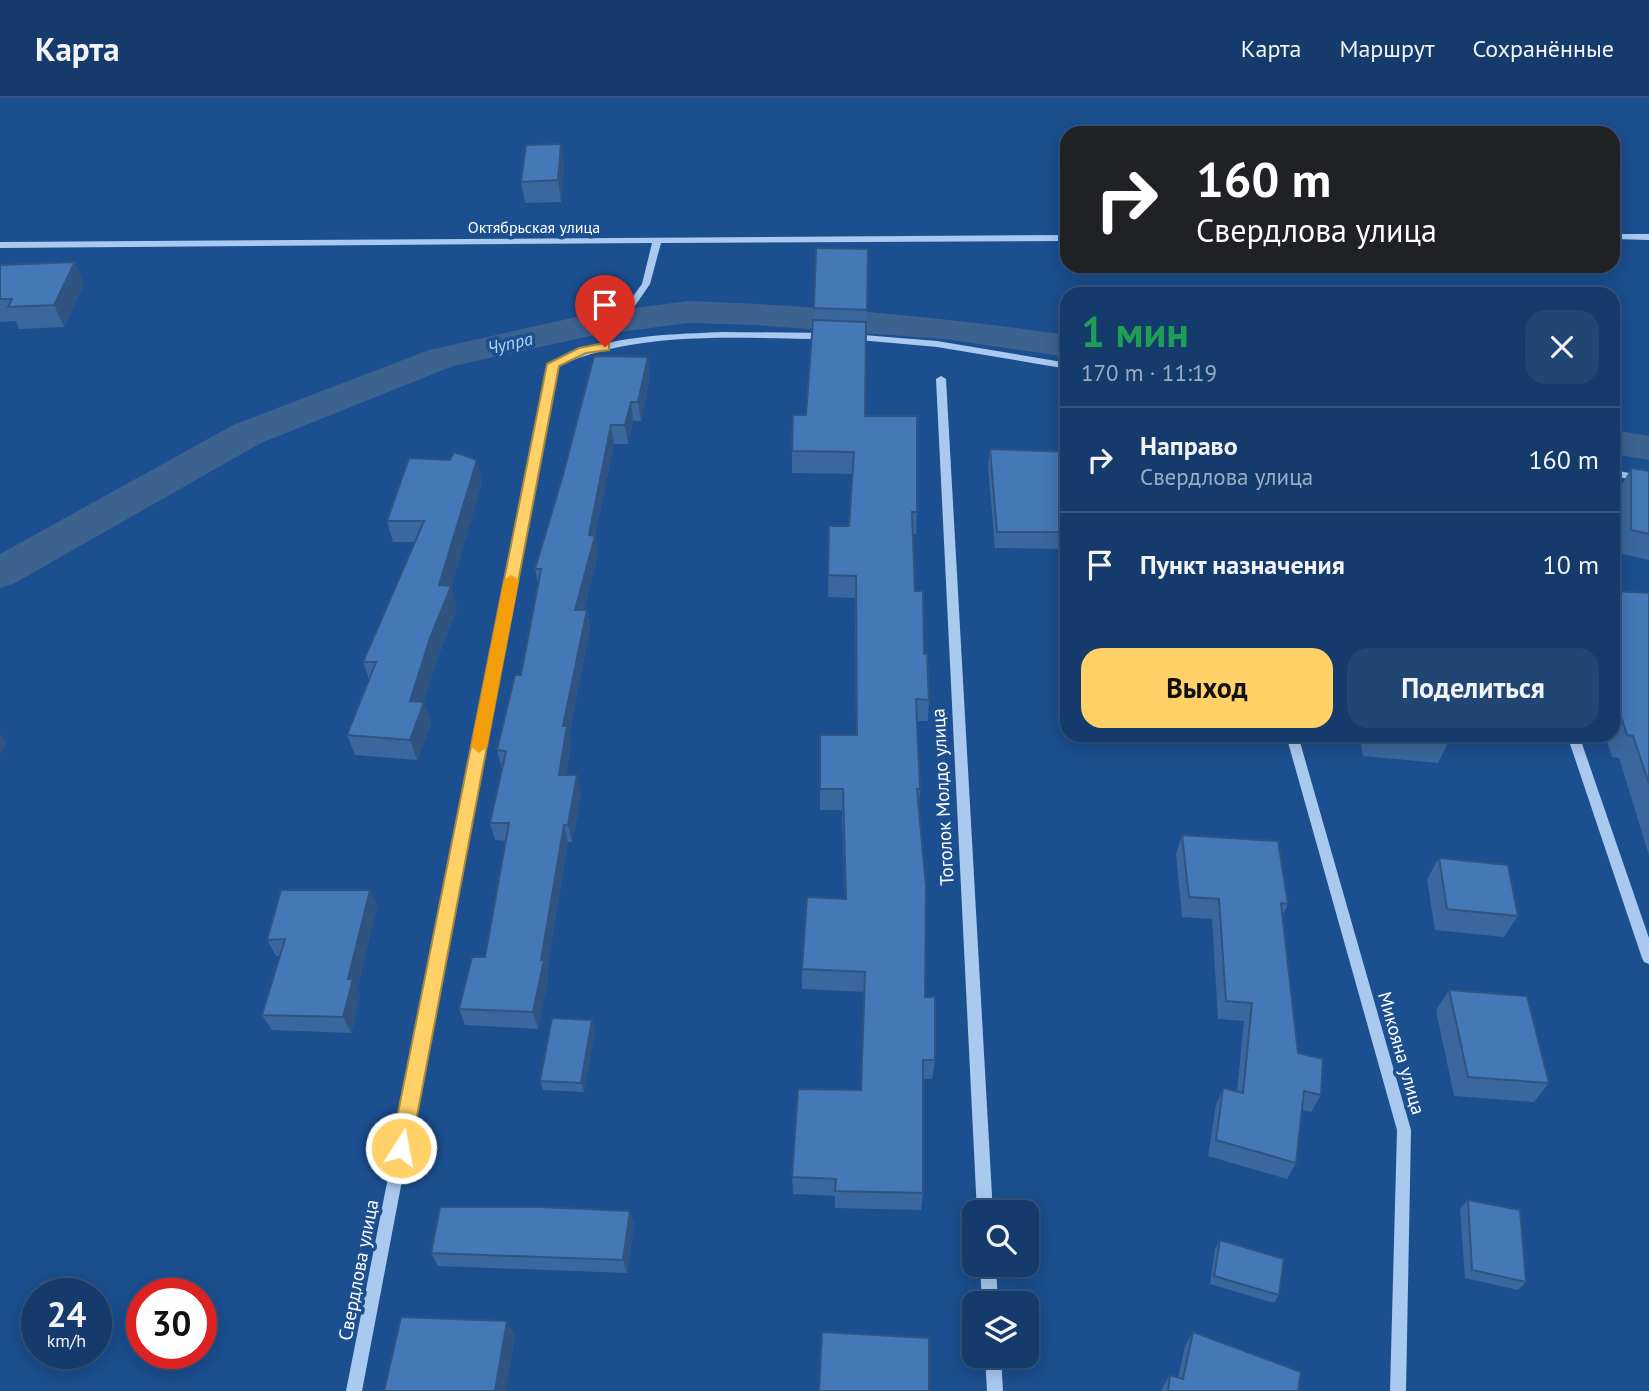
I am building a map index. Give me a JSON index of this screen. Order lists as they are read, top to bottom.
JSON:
{
  "streets": {
    "street": [
      "Октябрьская улица",
      "Тоголок Молдо улица",
      "Микояна улица",
      "Свердлова улица"
    ]
  },
  "water": ["Чупра"],
  "page": {
    "header": "Карта",
    "nav": ["Карта", "Маршрут", "Сохранённые"],
    "turn": ["160 m", "Свердлова улица"],
    "heading": ["1 мин", "170 m · 11:19"],
    "list": [
      {
        "name": "Направо",
        "note": "Свердлова улица",
        "value": "160 m"
      },
      {
        "name": "Пункт назначения",
        "value": "10 m"
      }
    ],
    "buttons": ["Выход", "Поделиться"],
    "speed": "24 km/h",
    "limit": "30"
  }
}
